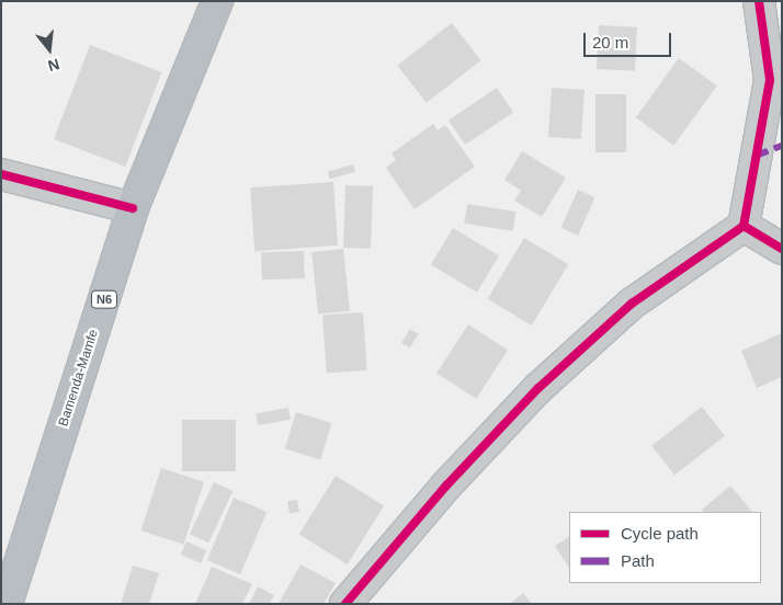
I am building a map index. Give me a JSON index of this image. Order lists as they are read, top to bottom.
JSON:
{
  "streets": {
    "highway": ["N6", "Bamenda-Mamfe"]
  },
  "legend": ["Cycle path", "Path"],
  "scale_bar": "20 m",
  "north": "bottom"
}
